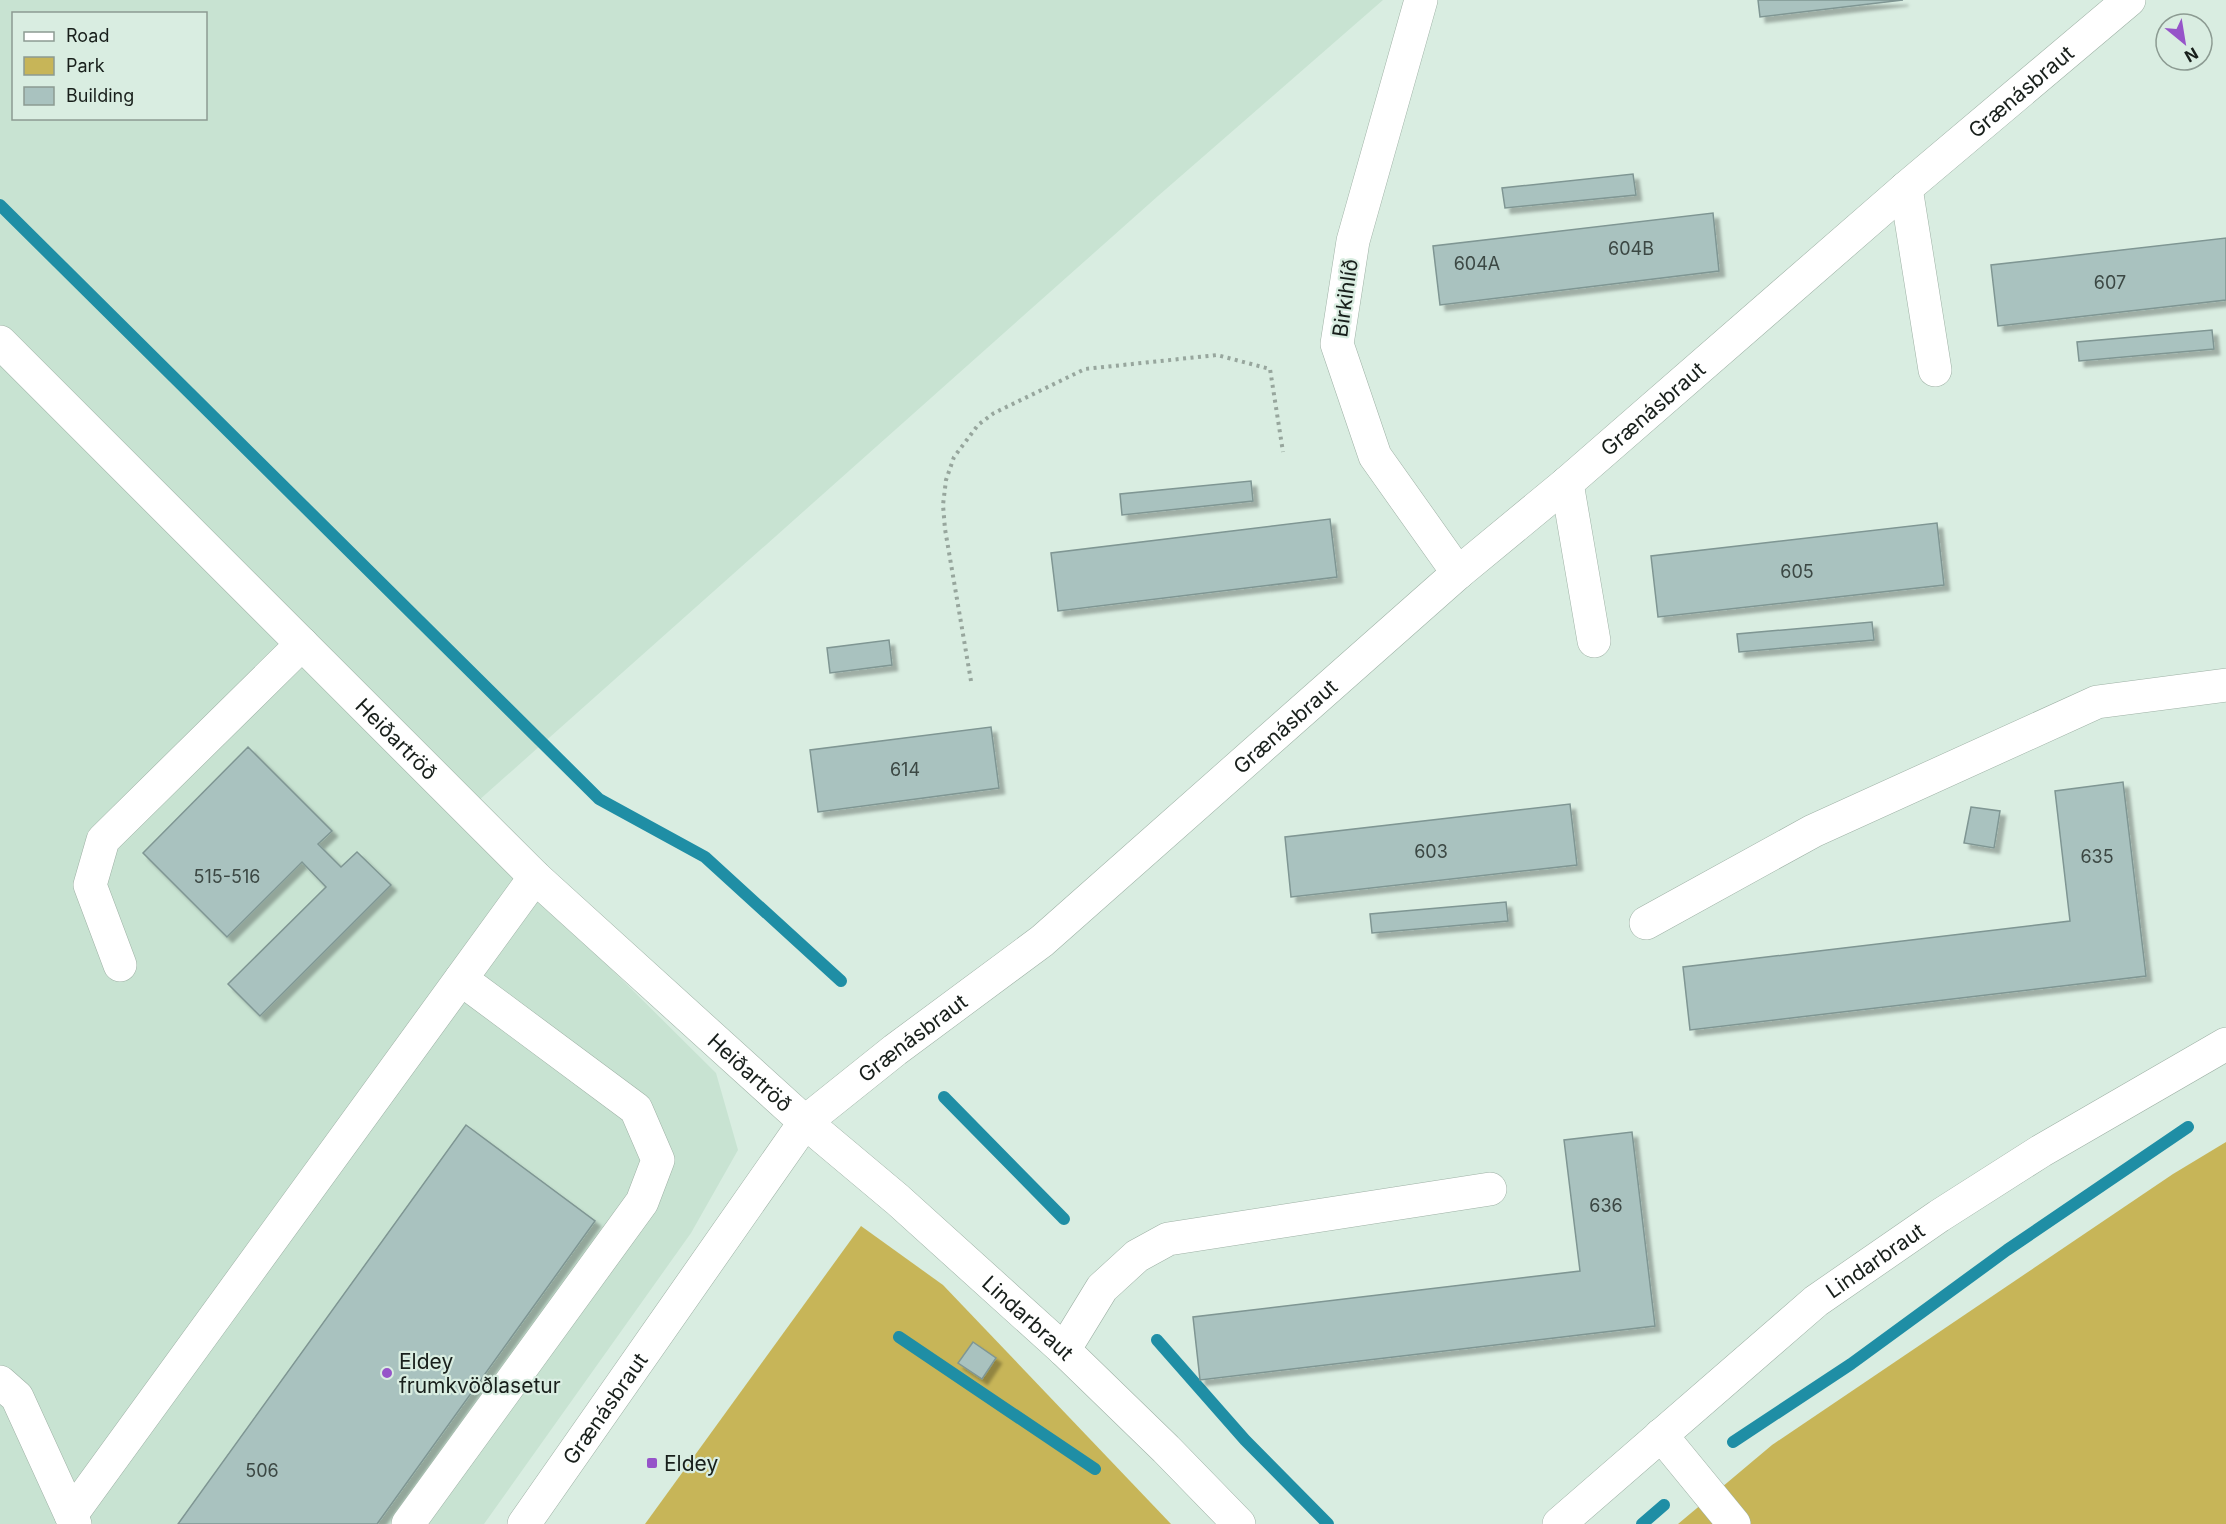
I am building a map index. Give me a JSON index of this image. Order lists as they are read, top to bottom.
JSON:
{
  "streets": {
    "street": [
      "Grænásbraut",
      "Birkihlíð",
      "Heiðartröð",
      "Lindarbraut"
    ]
  },
  "crossings": [
    ["Grænásbraut", "Birkihlíð"],
    ["Grænásbraut", "Heiðartröð"],
    ["Grænásbraut", "Lindarbraut"],
    ["Heiðartröð", "Lindarbraut"]
  ],
  "places": {
    "other": ["Eldey frumkvöðlasetur"],
    "transit": ["Eldey"]
  },
  "house_numbers": [
    "604B",
    "604A",
    "607",
    "605",
    "614",
    "603",
    "635",
    "515-516",
    "636",
    "506"
  ],
  "legend": ["Road", "Park", "Building"],
  "north": "bottom right"
}
